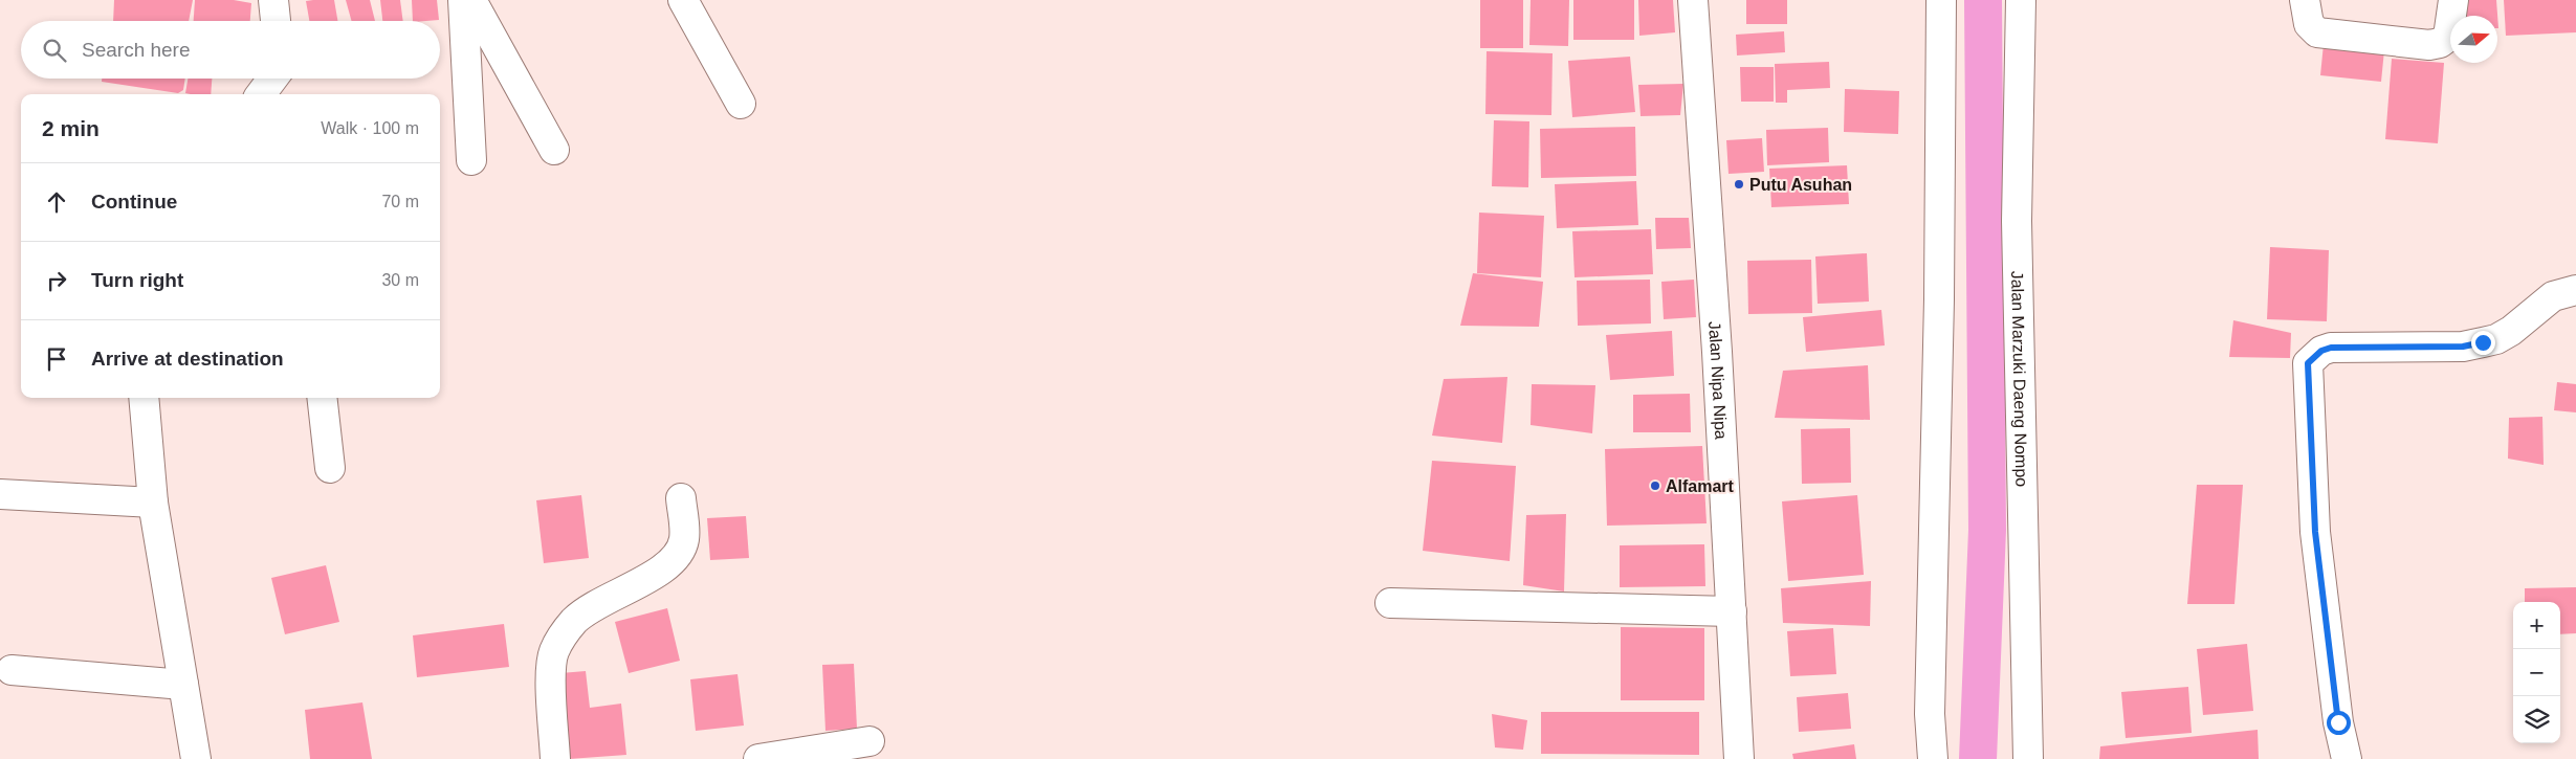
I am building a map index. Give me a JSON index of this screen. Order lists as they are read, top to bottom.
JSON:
{
  "streets": {
    "street": ["Jalan Nipa Nipa", "Jalan Marzuki Daeng Nompo"]
  },
  "places": ["Putu Asuhan", "Alfamart"],
  "north": "right",
  "page": {
    "search": "Search here",
    "heading": ["2 min", "Walk · 100 m"],
    "list": [
      ["Continue", "70 m"],
      ["Turn right", "30 m"],
      "Arrive at destination"
    ],
    "map_buttons": ["+", "−"]
  }
}
